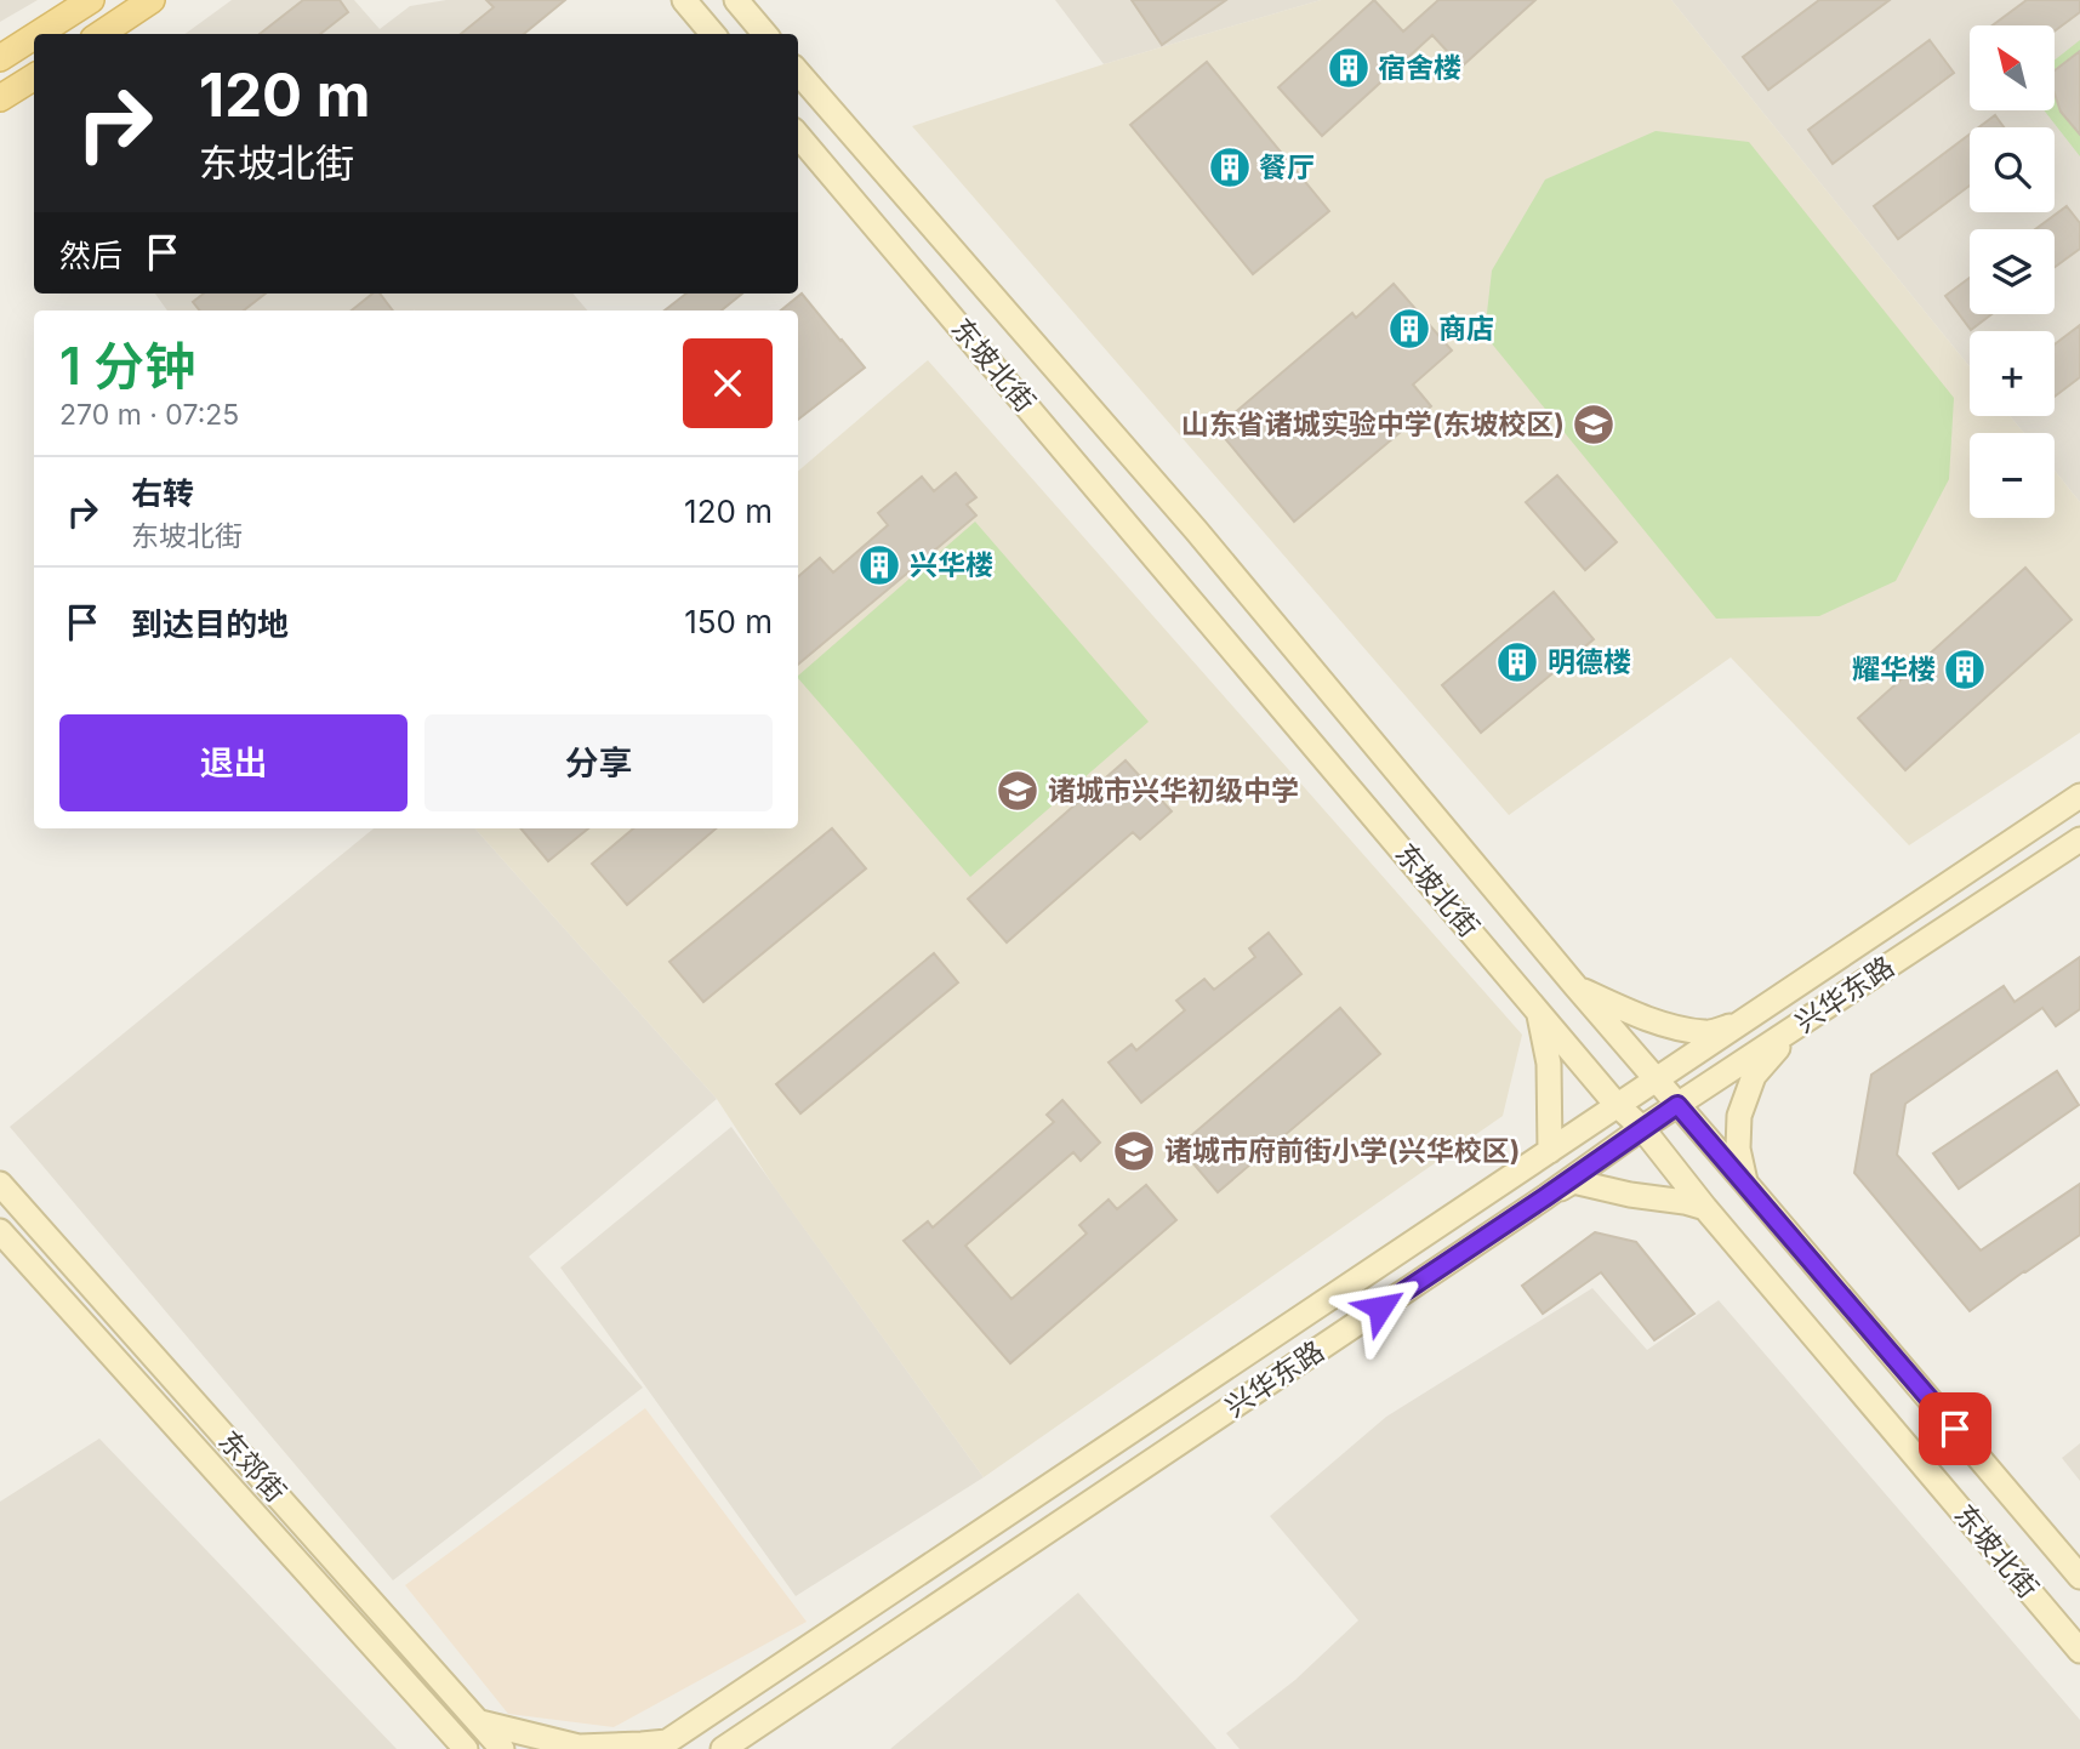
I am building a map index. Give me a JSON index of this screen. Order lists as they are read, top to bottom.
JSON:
{
  "streets": {
    "main road": ["东坡北街", "兴华东路", "东郊街"]
  },
  "crossings": [
    ["东坡北街", "兴华东路"]
  ],
  "places": {
    "building": [
      "宿舍楼",
      "餐厅",
      "商店",
      "兴华楼",
      "明德楼",
      "耀华楼"
    ],
    "school or university": ["山东省诸城实验中学(东坡校区)", "诸城市兴华初级中学", "诸城市府前街小学(兴华校区)"]
  },
  "north": "top left",
  "page": {
    "map_buttons": ["+", "−"],
    "turn": ["120 m", "东坡北街"],
    "then": "然后",
    "heading": ["1 分钟", "270 m · 07:25"],
    "list": [
      {
        "name": "右转",
        "note": "东坡北街",
        "value": "120 m"
      },
      {
        "name": "到达目的地",
        "value": "150 m"
      }
    ],
    "buttons": ["退出", "分享"]
  }
}
